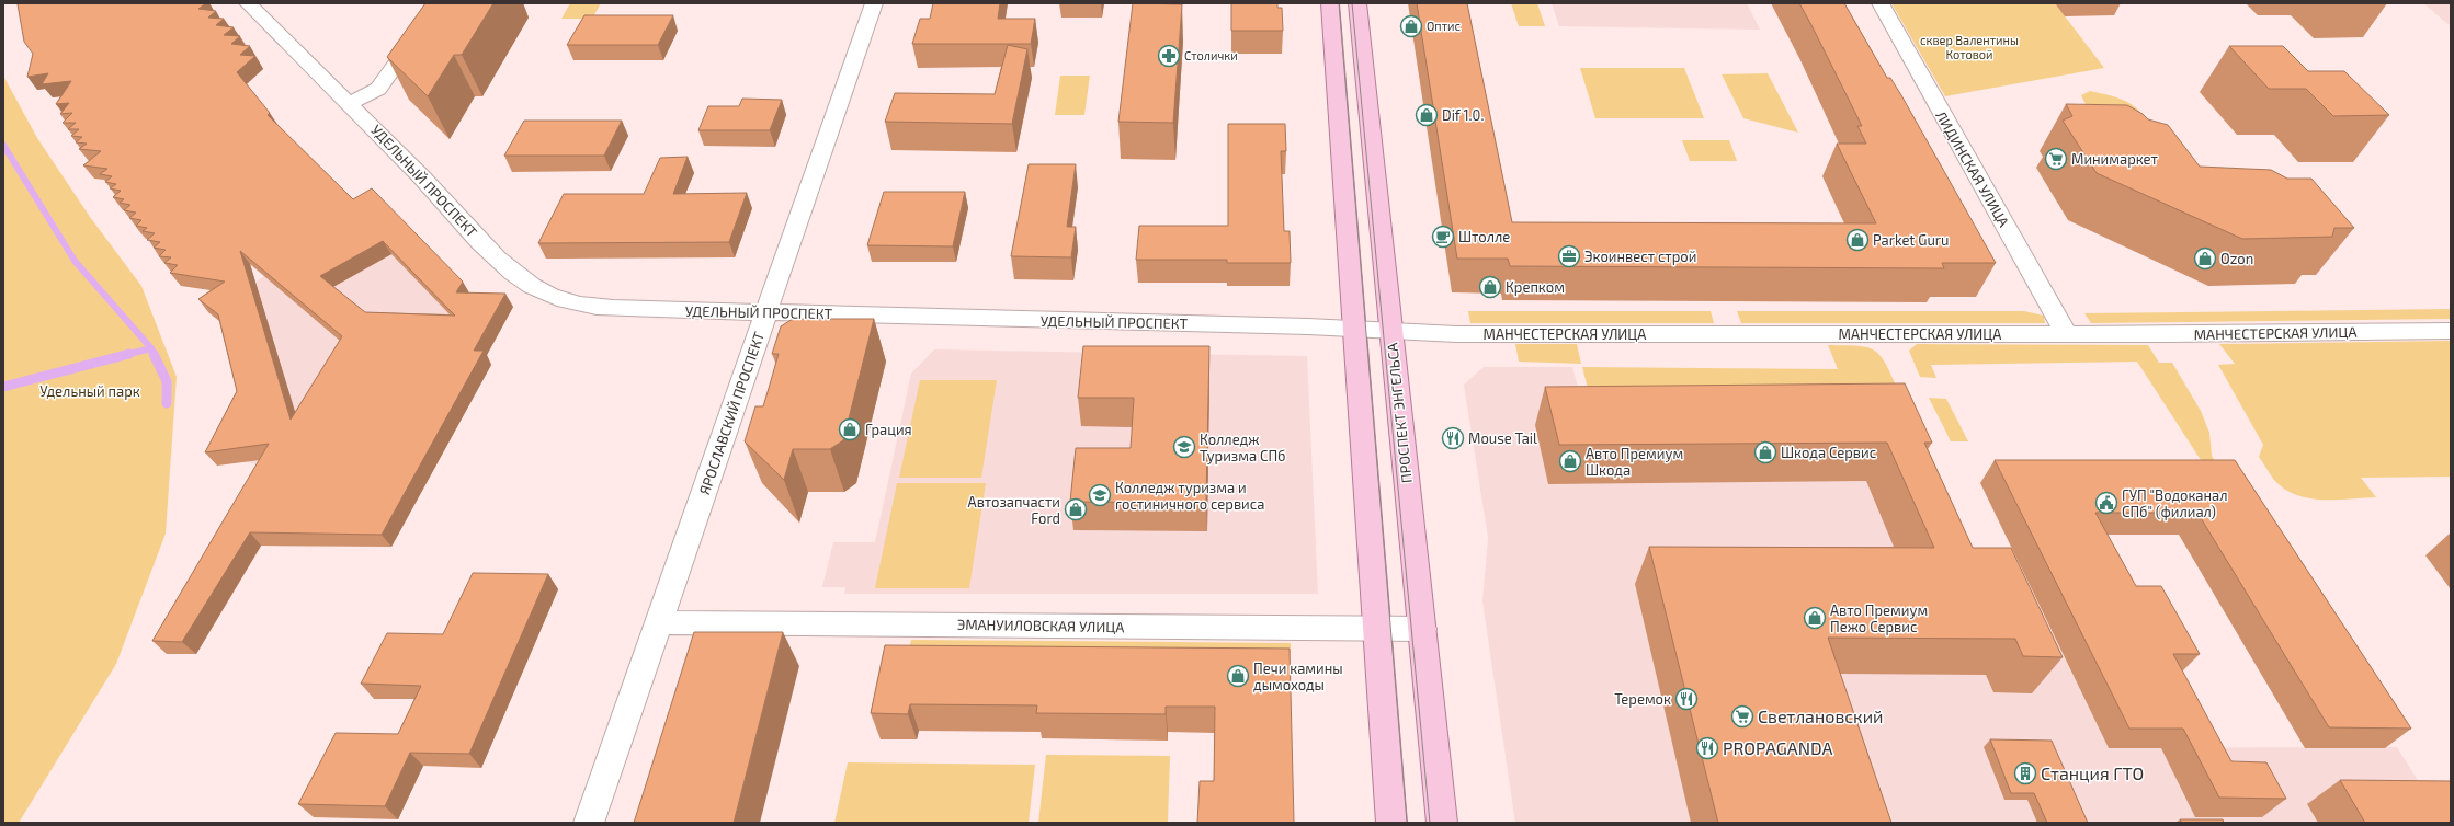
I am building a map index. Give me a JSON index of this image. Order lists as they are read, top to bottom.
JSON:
{
  "streets": {
    "main road": ["ПРОСПЕКТ ЭНГЕЛЬСА"],
    "street": [
      "ЛИДИНСКАЯ УЛИЦА",
      "УДЕЛЬНЫЙ ПРОСПЕКТ",
      "МАНЧЕСТЕРСКАЯ УЛИЦА",
      "ЯРОСЛАВСКИЙ ПРОСПЕКТ",
      "ЭМАНУИЛОВСКАЯ УЛИЦА"
    ]
  },
  "crossings": [
    ["ЛИДИНСКАЯ УЛИЦА", "МАНЧЕСТЕРСКАЯ УЛИЦА"],
    ["УДЕЛЬНЫЙ ПРОСПЕКТ", "МАНЧЕСТЕРСКАЯ УЛИЦА"],
    ["УДЕЛЬНЫЙ ПРОСПЕКТ", "ЯРОСЛАВСКИЙ ПРОСПЕКТ"],
    ["УДЕЛЬНЫЙ ПРОСПЕКТ", "ПРОСПЕКТ ЭНГЕЛЬСА"],
    ["МАНЧЕСТЕРСКАЯ УЛИЦА", "ПРОСПЕКТ ЭНГЕЛЬСА"],
    ["ЯРОСЛАВСКИЙ ПРОСПЕКТ", "ЭМАНУИЛОВСКАЯ УЛИЦА"],
    ["ПРОСПЕКТ ЭНГЕЛЬСА", "ЭМАНУИЛОВСКАЯ УЛИЦА"]
  ],
  "parks": ["сквер Валентины Котовой", "Удельный парк"],
  "places": {
    "shop": [
      "Оптис",
      "Dif 1.0.",
      "Parket Guru",
      "Ozon",
      "Крепком",
      "Грация",
      "Шкода Сервис",
      "Авто Премиум Шкода",
      "Автозапчасти Ford",
      "Авто Премиум Пежо Сервис",
      "Печи камины дымоходы"
    ],
    "pharmacy": ["Столички"],
    "supermarket": ["Минимаркет", "Светлановский"],
    "cafe": ["Штолле"],
    "office": ["Экоинвест строй"],
    "restaurant": ["Mouse Tail", "Теремок", "PROPAGANDA"],
    "school or university": ["Колледж Туризма СПб", "Колледж туризма и гостиничного сервиса"],
    "public building": ["ГУП \"Водоканал СПб\" (филиал)"],
    "building": ["Станция ГТО"]
  }
}
